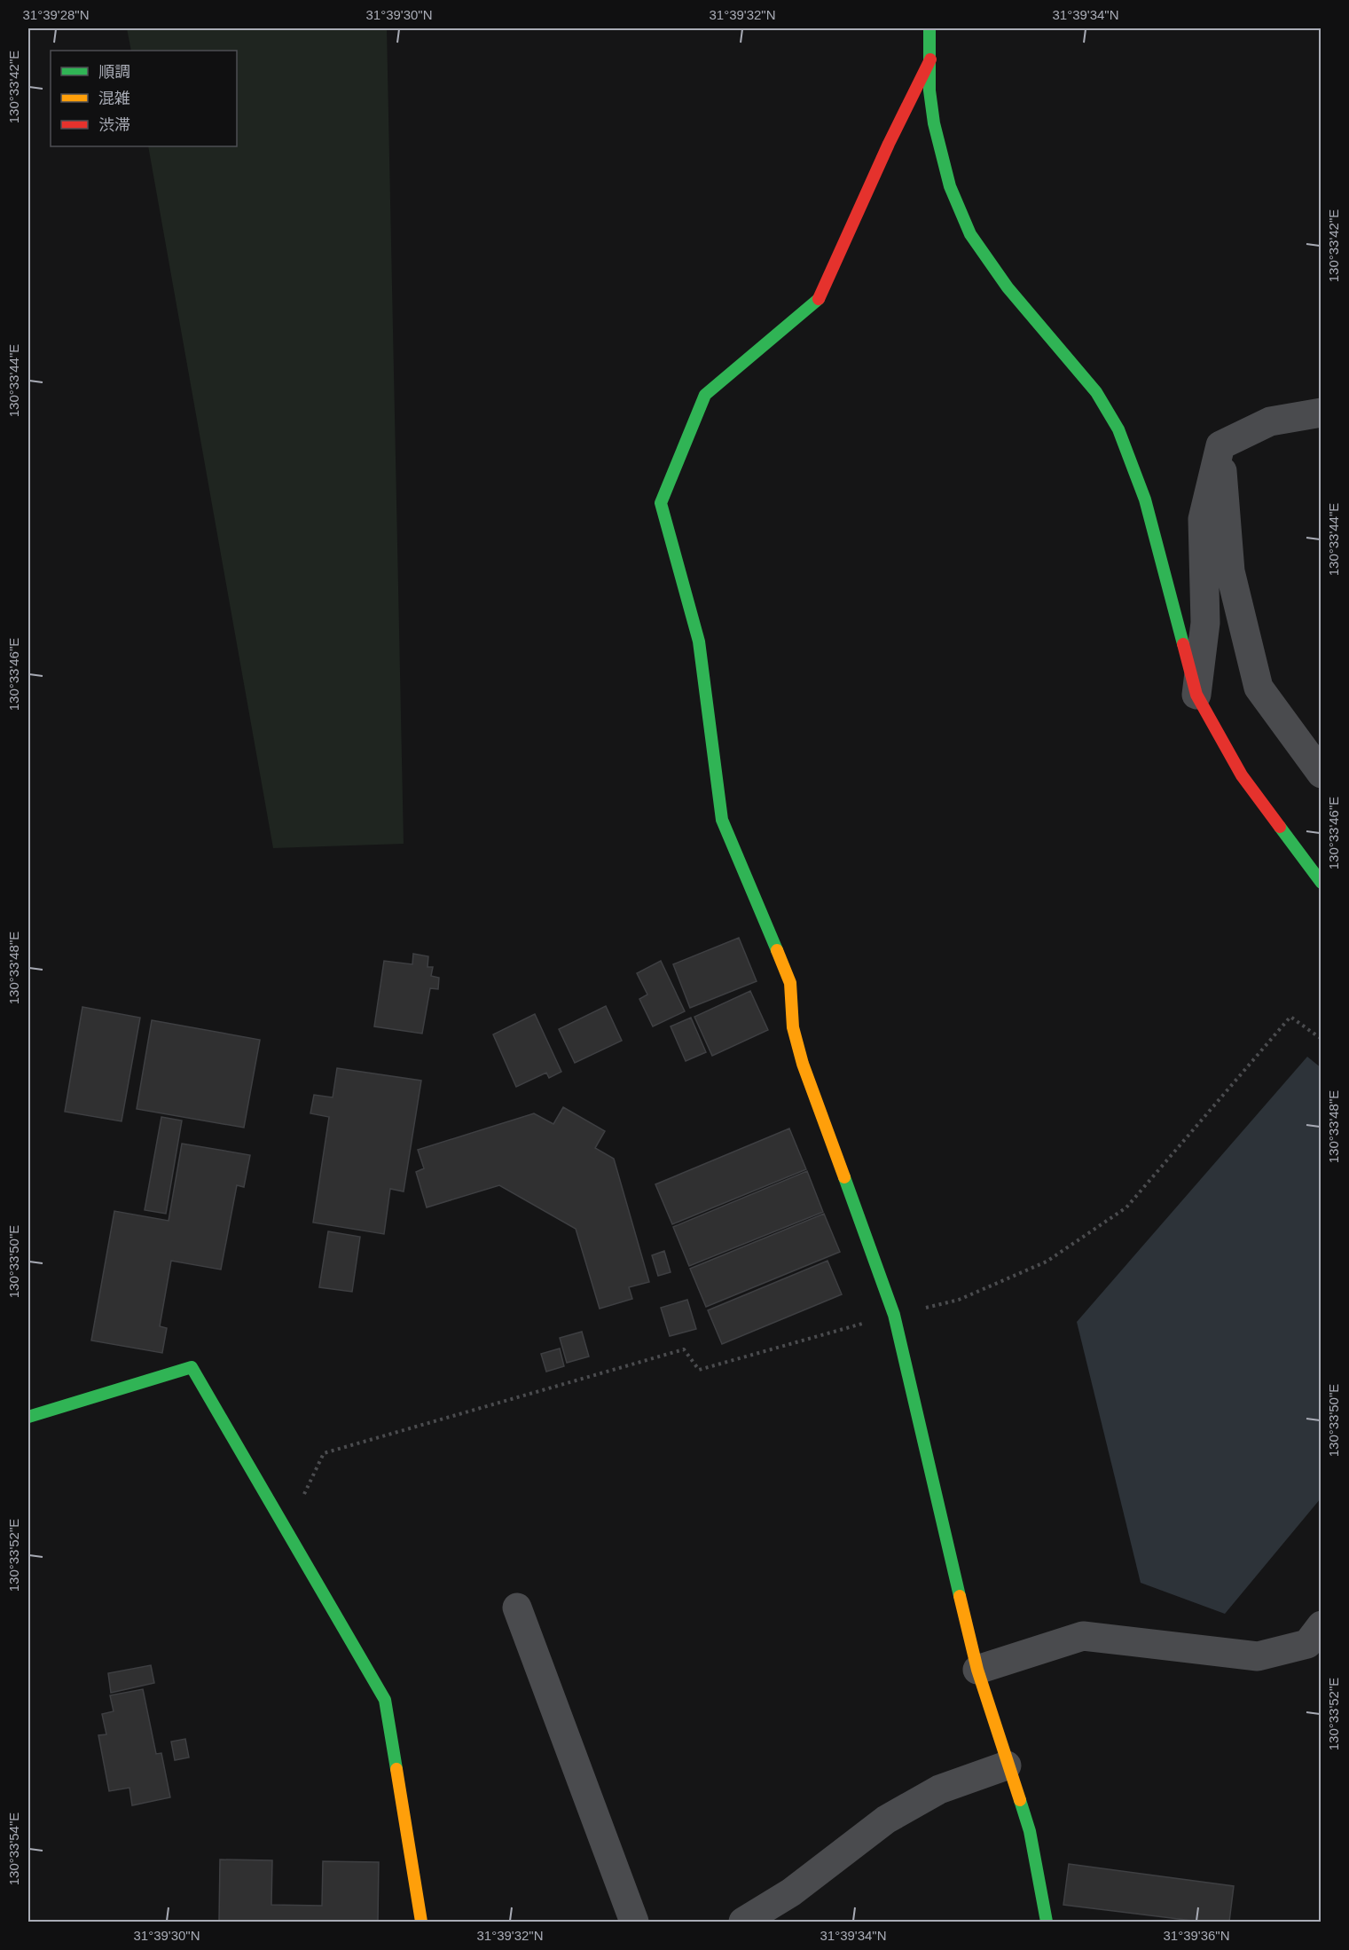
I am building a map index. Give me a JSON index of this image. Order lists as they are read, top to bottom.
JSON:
{
  "legend": ["順調", "混雑", "渋滞"],
  "coordinates": [
    "31°39'28\"N",
    "31°39'30\"N",
    "31°39'32\"N",
    "31°39'34\"N",
    "130°33'42\"E",
    "130°33'44\"E",
    "130°33'46\"E",
    "130°33'48\"E",
    "130°33'50\"E",
    "130°33'52\"E",
    "130°33'54\"E",
    "31°39'36\"N"
  ]
}
